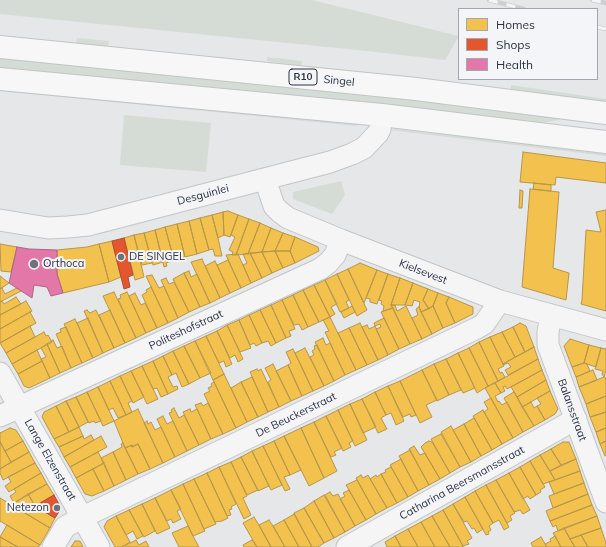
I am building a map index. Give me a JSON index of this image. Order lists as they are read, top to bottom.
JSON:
{
  "streets": {
    "main road": ["R10", "Singel"],
    "street": [
      "Desguinlei",
      "Kielsevest",
      "Politeshofstraat",
      "Balansstraat",
      "De Beuckerstraat",
      "Lange Elzenstraat",
      "Catharina Beersmansstraat"
    ]
  },
  "crossings": [
    ["Desguinlei", "Kielsevest"],
    ["Kielsevest", "Politeshofstraat"],
    ["Kielsevest", "Balansstraat"],
    ["Kielsevest", "De Beuckerstraat"],
    ["Politeshofstraat", "Lange Elzenstraat"],
    ["Balansstraat", "Catharina Beersmansstraat"],
    ["De Beuckerstraat", "Lange Elzenstraat"]
  ],
  "places": ["DE SINGEL", "Orthoca", "Netezon"],
  "legend": ["Homes", "Shops", "Health"]
}
